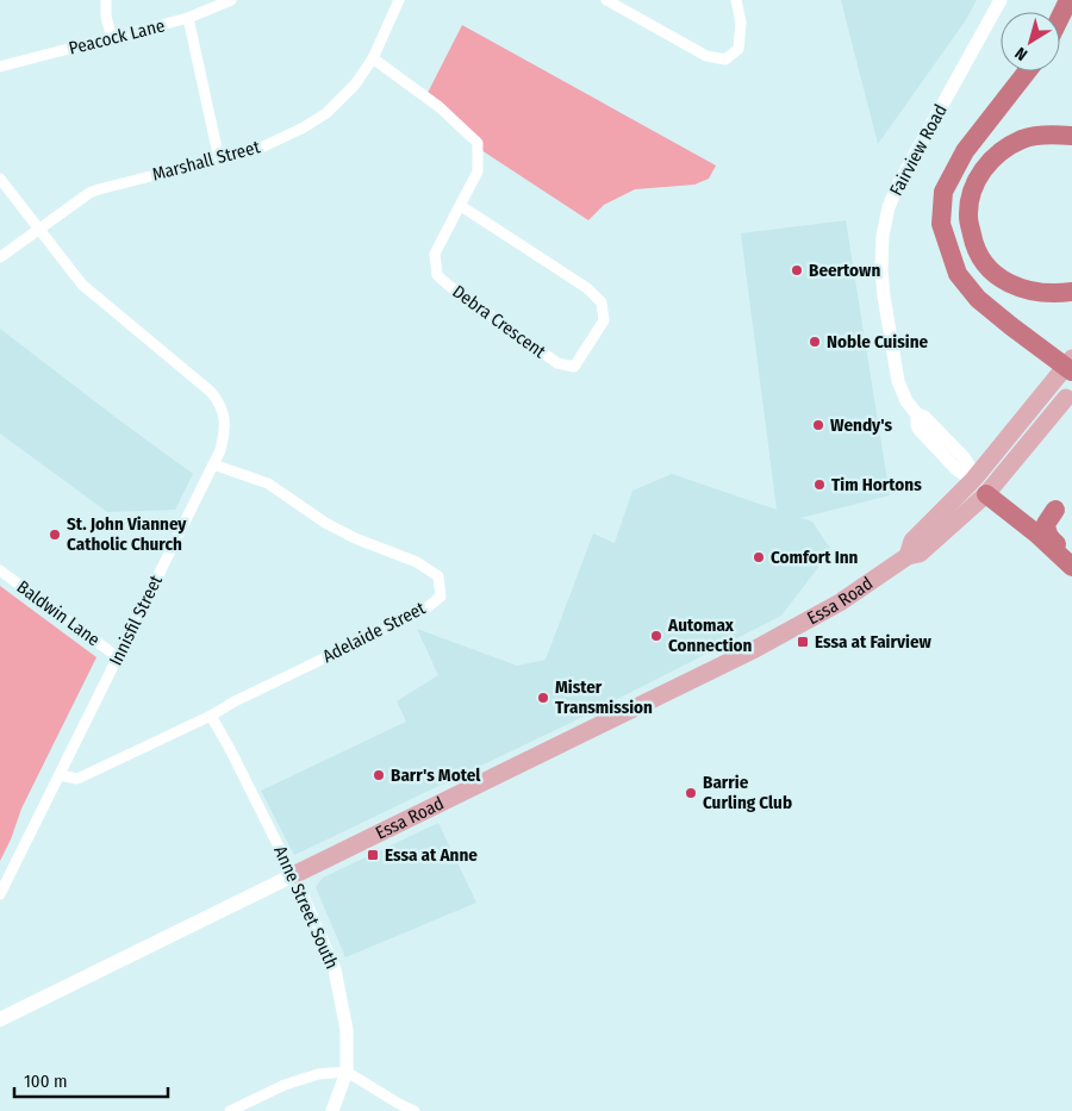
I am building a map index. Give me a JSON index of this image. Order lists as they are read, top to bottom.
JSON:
{
  "streets": {
    "main road": ["Essa Road"],
    "street": [
      "Peacock Lane",
      "Fairview Road",
      "Marshall Street",
      "Debra Crescent",
      "Baldwin Lane",
      "Innisfil Street",
      "Adelaide Street",
      "Anne Street South"
    ]
  },
  "crossings": [
    ["Fairview Road", "Essa Road"],
    ["Marshall Street", "Debra Crescent"],
    ["Marshall Street", "Innisfil Street"],
    ["Essa Road", "Anne Street South"],
    ["Baldwin Lane", "Innisfil Street"],
    ["Innisfil Street", "Adelaide Street"],
    ["Adelaide Street", "Anne Street South"]
  ],
  "places": {
    "other": [
      "Beertown",
      "Noble Cuisine",
      "Wendy's",
      "Tim Hortons",
      "St. John Vianney Catholic Church",
      "Comfort Inn",
      "Automax Connection",
      "Mister Transmission",
      "Barr's Motel",
      "Barrie Curling Club"
    ],
    "transit": ["Essa at Fairview", "Essa at Anne"]
  },
  "scale_bar": "100 m",
  "north": "bottom left"
}
